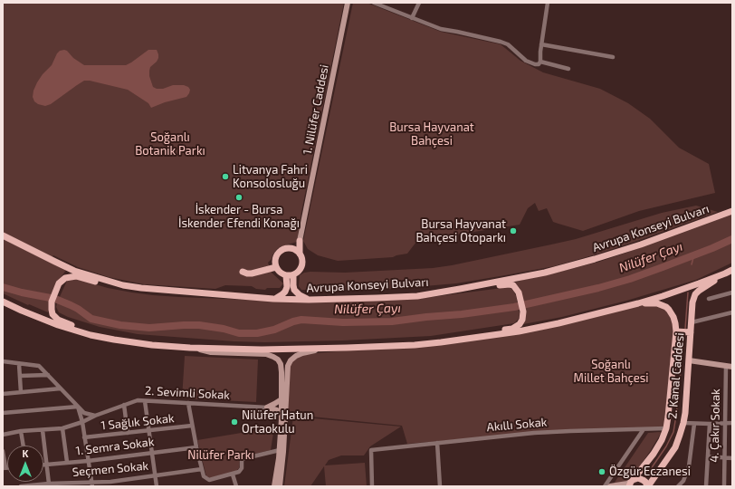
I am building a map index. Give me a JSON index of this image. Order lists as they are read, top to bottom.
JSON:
{
  "streets": {
    "main road": ["1. Nilüfer Caddesi", "Avrupa Konseyi Bulvarı", "2. Kanal Caddesi"],
    "street": [
      "2. Sevimli Sokak",
      "1 Sağlık Sokak",
      "Akıllı Sokak",
      "4. Çakır Sokak",
      "1. Semra Sokak",
      "Seçmen Sokak"
    ]
  },
  "crossings": [
    ["2. Kanal Caddesi", "Akıllı Sokak"]
  ],
  "water": ["Nilüfer Çayı"],
  "parks": [
    "Bursa Hayvanat Bahçesi",
    "Soğanlı Botanik Parkı",
    "Soğanlı Millet Bahçesi",
    "Nilüfer Parkı"
  ],
  "places": [
    "Litvanya Fahri Konsolosluğu",
    "İskender - Bursa İskender Efendi Konağı",
    "Bursa Hayvanat Bahçesi Otoparkı",
    "Nilüfer Hatun Ortaokulu",
    "Özgür Eczanesi"
  ],
  "north": "top"
}
